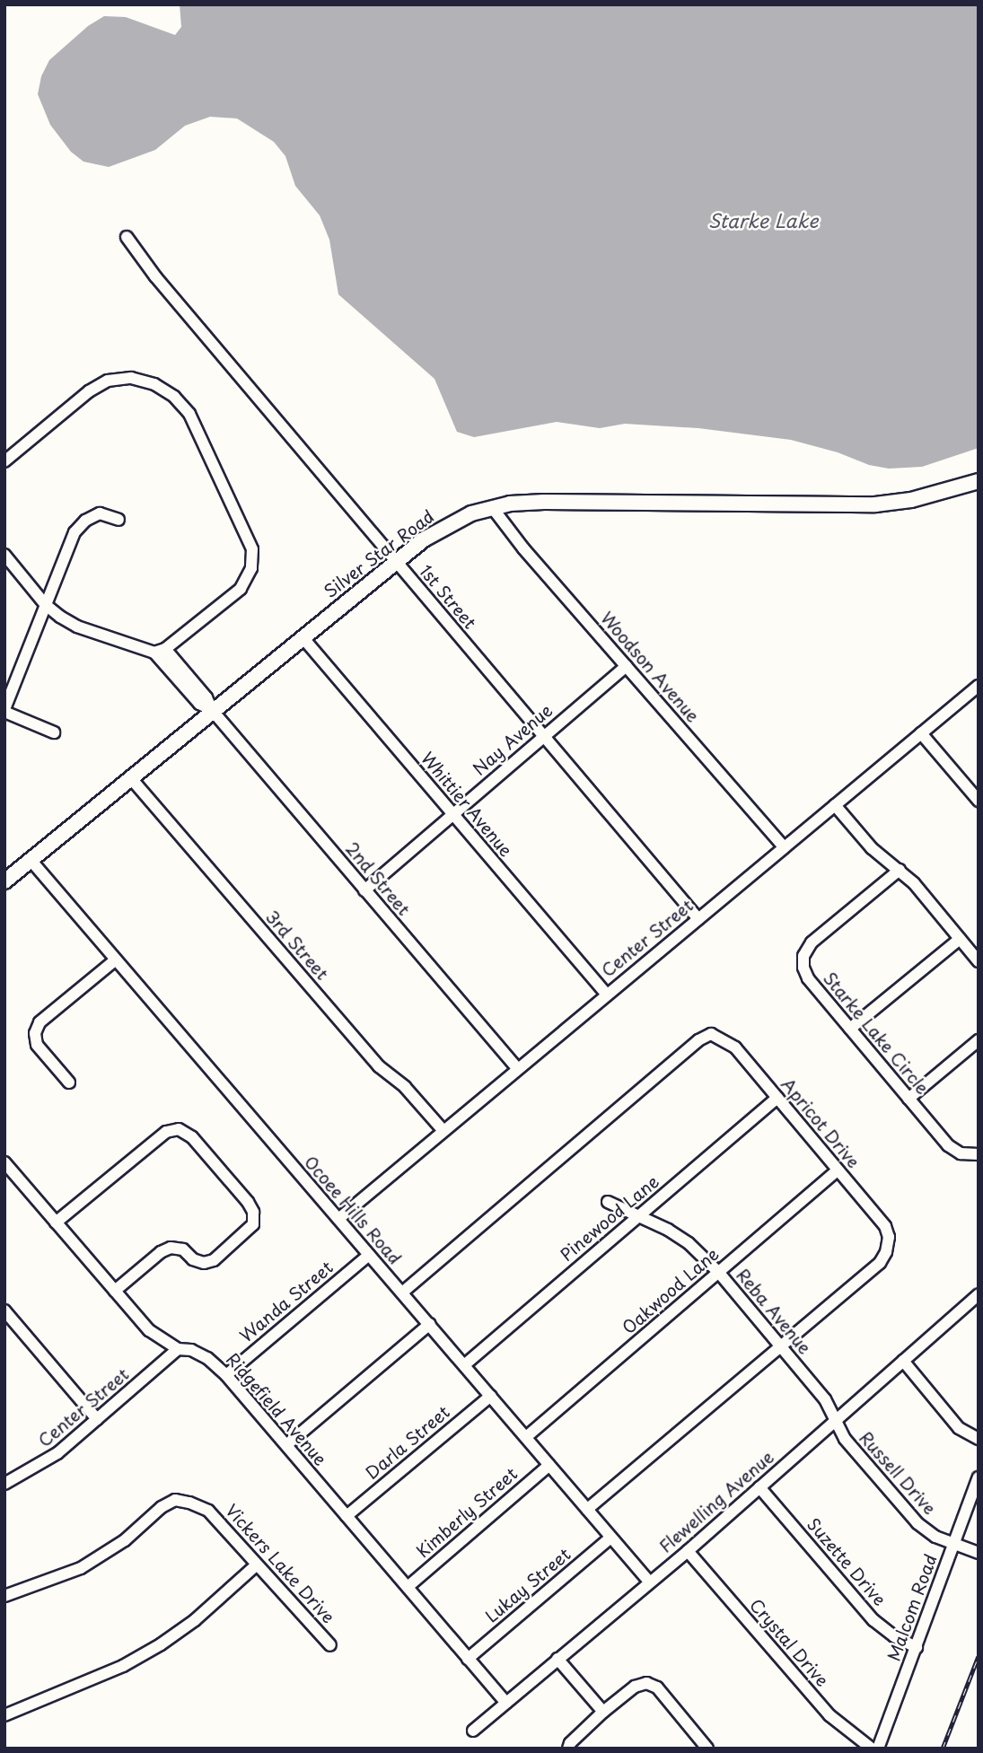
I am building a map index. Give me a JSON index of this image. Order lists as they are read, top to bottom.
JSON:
{
  "streets": {
    "main road": ["Silver Star Road"],
    "street": [
      "1st Street",
      "Woodson Avenue",
      "Nay Avenue",
      "Whittier Avenue",
      "2nd Street",
      "Center Street",
      "3rd Street",
      "Starke Lake Circle",
      "Apricot Drive",
      "Ocoee Hills Road",
      "Pinewood Lane",
      "Oakwood Lane",
      "Wanda Street",
      "Reba Avenue",
      "Ridgefield Avenue",
      "Darla Street",
      "Russell Drive",
      "Flewelling Avenue",
      "Kimberly Street",
      "Suzette Drive",
      "Vickers Lake Drive",
      "Lukay Street",
      "Malcom Road",
      "Crystal Drive"
    ]
  },
  "crossings": [
    ["Silver Star Road", "1st Street"],
    ["Silver Star Road", "Woodson Avenue"],
    ["Silver Star Road", "Whittier Avenue"],
    ["Silver Star Road", "2nd Street"],
    ["Silver Star Road", "3rd Street"],
    ["Silver Star Road", "Ocoee Hills Road"],
    ["1st Street", "Nay Avenue"],
    ["1st Street", "Center Street"],
    ["Woodson Avenue", "Nay Avenue"],
    ["Woodson Avenue", "Center Street"],
    ["Nay Avenue", "Whittier Avenue"],
    ["Nay Avenue", "2nd Street"],
    ["Whittier Avenue", "Center Street"],
    ["2nd Street", "Center Street"],
    ["Center Street", "3rd Street"],
    ["Center Street", "Ocoee Hills Road"],
    ["Center Street", "Ridgefield Avenue"],
    ["Apricot Drive", "Ocoee Hills Road"],
    ["Apricot Drive", "Pinewood Lane"],
    ["Apricot Drive", "Oakwood Lane"],
    ["Apricot Drive", "Reba Avenue"],
    ["Ocoee Hills Road", "Pinewood Lane"],
    ["Ocoee Hills Road", "Oakwood Lane"],
    ["Ocoee Hills Road", "Wanda Street"],
    ["Ocoee Hills Road", "Darla Street"],
    ["Ocoee Hills Road", "Flewelling Avenue"],
    ["Ocoee Hills Road", "Kimberly Street"],
    ["Ocoee Hills Road", "Lukay Street"],
    ["Pinewood Lane", "Reba Avenue"],
    ["Oakwood Lane", "Reba Avenue"],
    ["Wanda Street", "Ridgefield Avenue"],
    ["Reba Avenue", "Russell Drive"],
    ["Reba Avenue", "Flewelling Avenue"],
    ["Ridgefield Avenue", "Darla Street"],
    ["Ridgefield Avenue", "Flewelling Avenue"],
    ["Ridgefield Avenue", "Kimberly Street"],
    ["Ridgefield Avenue", "Lukay Street"],
    ["Russell Drive", "Flewelling Avenue"],
    ["Russell Drive", "Malcom Road"],
    ["Flewelling Avenue", "Suzette Drive"],
    ["Flewelling Avenue", "Crystal Drive"],
    ["Suzette Drive", "Malcom Road"]
  ],
  "water": ["Starke Lake"]
}
